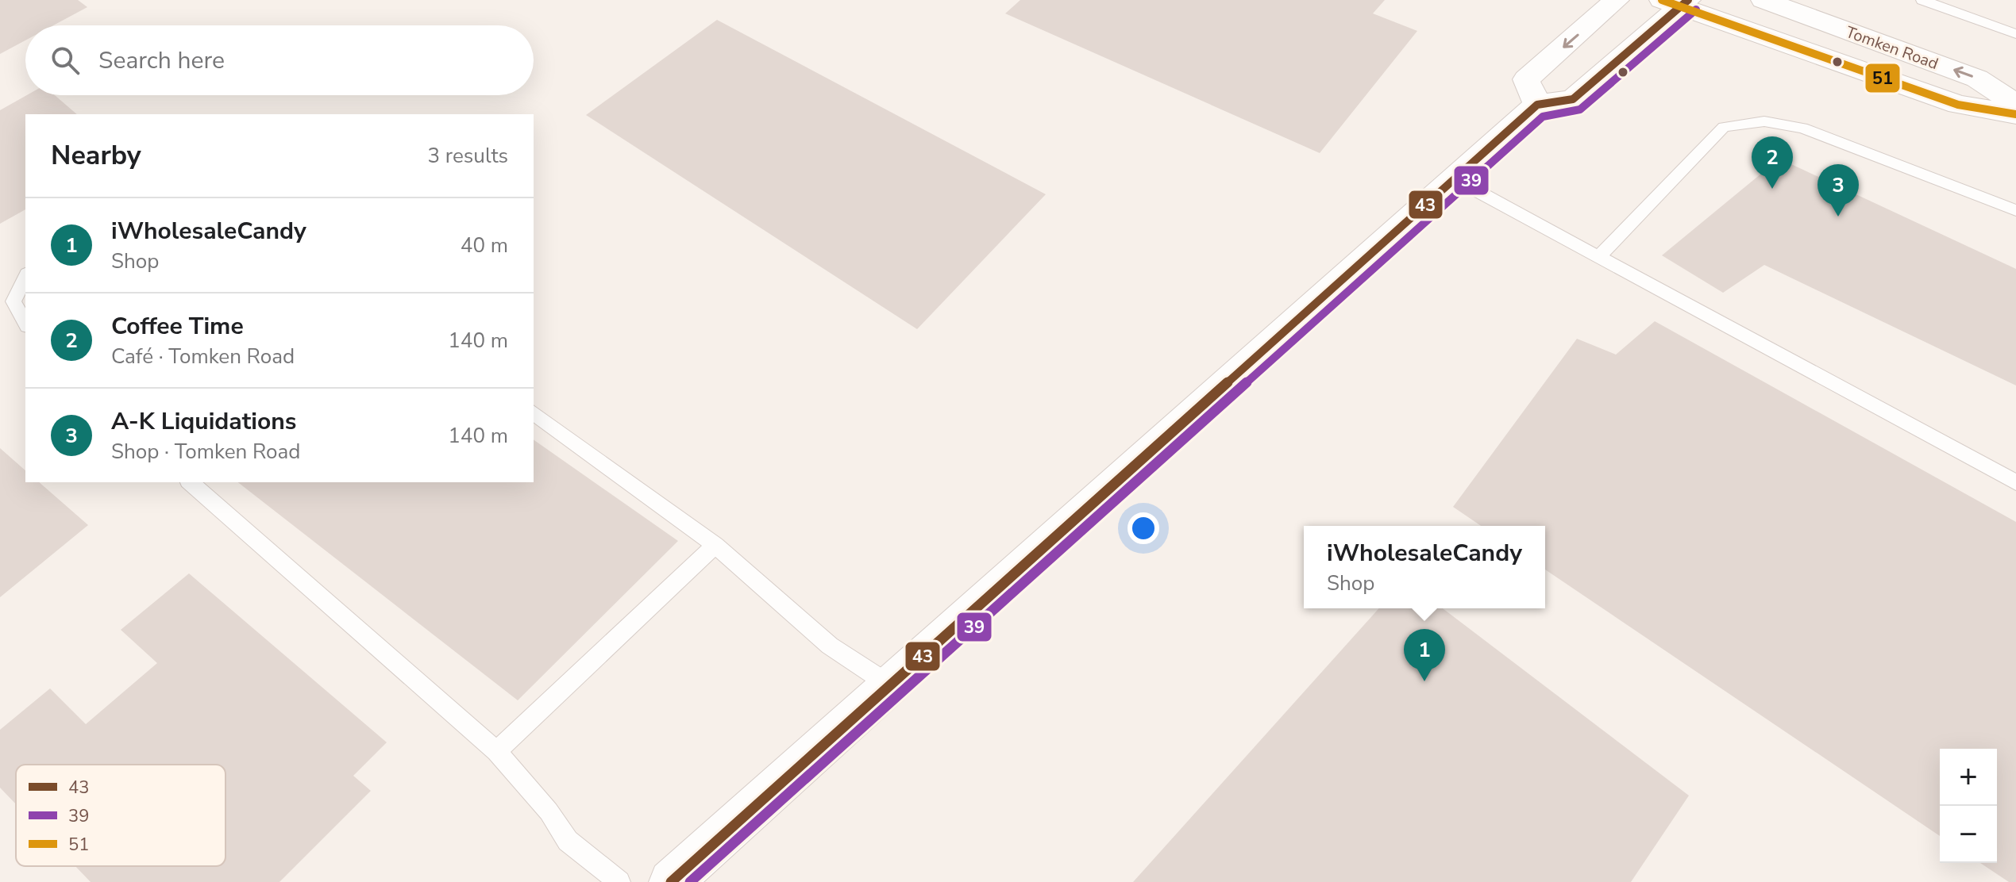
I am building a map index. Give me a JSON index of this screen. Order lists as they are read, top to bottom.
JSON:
{
  "streets": {
    "street": ["Tomken Road"]
  },
  "lines": ["transit line 43", "transit line 51", "transit line 39"],
  "legend": ["43", "39", "51"],
  "page": {
    "search": "Search here",
    "heading": ["Nearby", "3 results"],
    "pins": ["2", "3", "1"],
    "list": [
      {
        "mark": "1",
        "name": "iWholesaleCandy",
        "note": "Shop",
        "value": "40 m"
      },
      {
        "mark": "2",
        "name": "Coffee Time",
        "note": "Café · Tomken Road",
        "value": "140 m"
      },
      {
        "mark": "3",
        "name": "A-K Liquidations",
        "note": "Shop · Tomken Road",
        "value": "140 m"
      }
    ],
    "popup": ["iWholesaleCandy", "Shop"],
    "map_buttons": ["+", "−"]
  }
}
